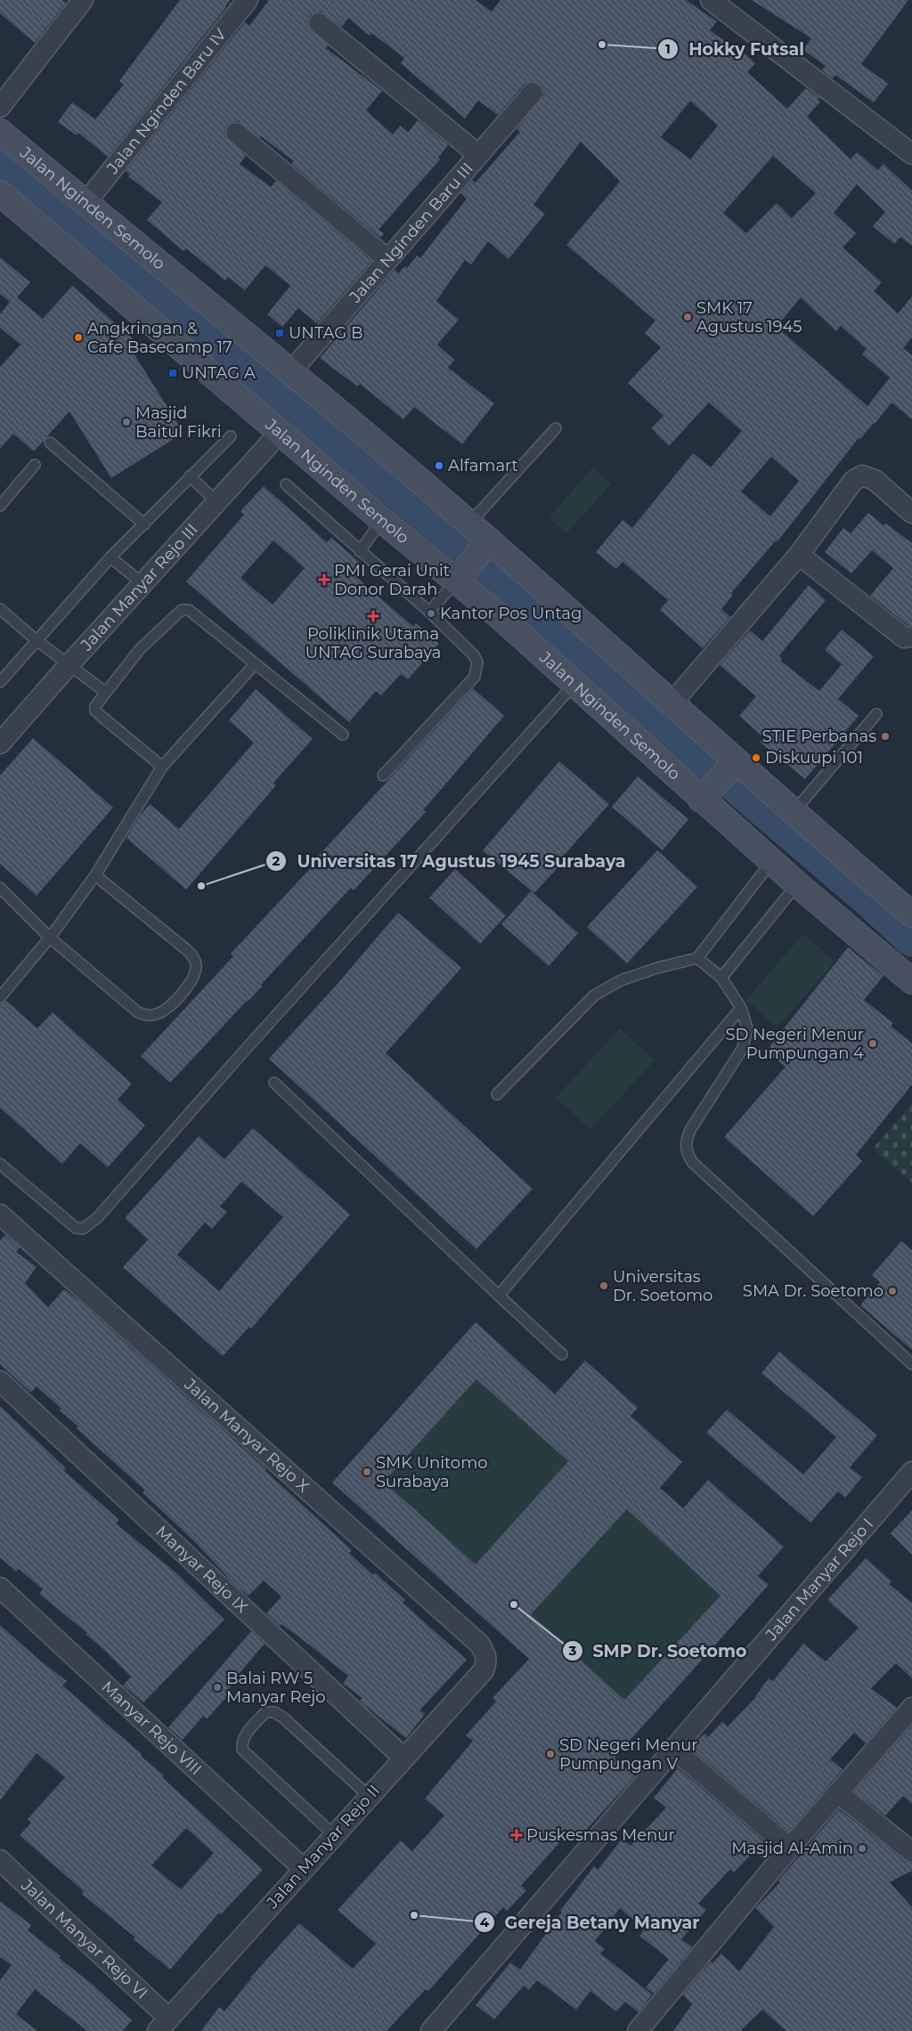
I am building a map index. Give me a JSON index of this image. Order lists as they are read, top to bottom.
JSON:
{
  "streets": {
    "main road": ["Jalan Nginden Semolo"],
    "street": [
      "Jalan Nginden Baru IV",
      "Jalan Nginden Baru III",
      "Jalan Manyar Rejo III",
      "Jalan Manyar Rejo X",
      "Manyar Rejo IX",
      "Jalan Manyar Rejo I",
      "Manyar Rejo VIII",
      "Jalan Manyar Rejo II",
      "Jalan Manyar Rejo VI"
    ]
  },
  "crossings": [
    ["Jalan Nginden Baru IV", "Jalan Nginden Semolo"],
    ["Jalan Nginden Semolo", "Jalan Nginden Baru III"],
    ["Jalan Nginden Semolo", "Jalan Manyar Rejo III"],
    ["Jalan Manyar Rejo X", "Jalan Manyar Rejo II"],
    ["Manyar Rejo IX", "Jalan Manyar Rejo II"],
    ["Manyar Rejo VIII", "Jalan Manyar Rejo II"],
    ["Jalan Manyar Rejo II", "Jalan Manyar Rejo VI"]
  ],
  "places": {
    "other": [
      "Hokky Futsal",
      "SMK 17 Agustus 1945",
      "Angkringan & Cafe Basecamp 17",
      "Masjid Baitul Fikri",
      "Alfamart",
      "Kantor Pos Untag",
      "STIE Perbanas",
      "Diskuupi 101",
      "Universitas 17 Agustus 1945 Surabaya",
      "SD Negeri Menur Pumpungan 4",
      "Universitas Dr. Soetomo",
      "SMA Dr. Soetomo",
      "SMK Unitomo Surabaya",
      "SMP Dr. Soetomo",
      "Balai RW 5 Manyar Rejo",
      "SD Negeri Menur Pumpungan V",
      "Masjid Al-Amin",
      "Gereja Betany Manyar"
    ],
    "transit": ["UNTAG B", "UNTAG A"],
    "health": ["PMI Gerai Unit Donor Darah", "Poliklinik Utama UNTAG Surabaya", "Puskesmas Menur"]
  }
}
